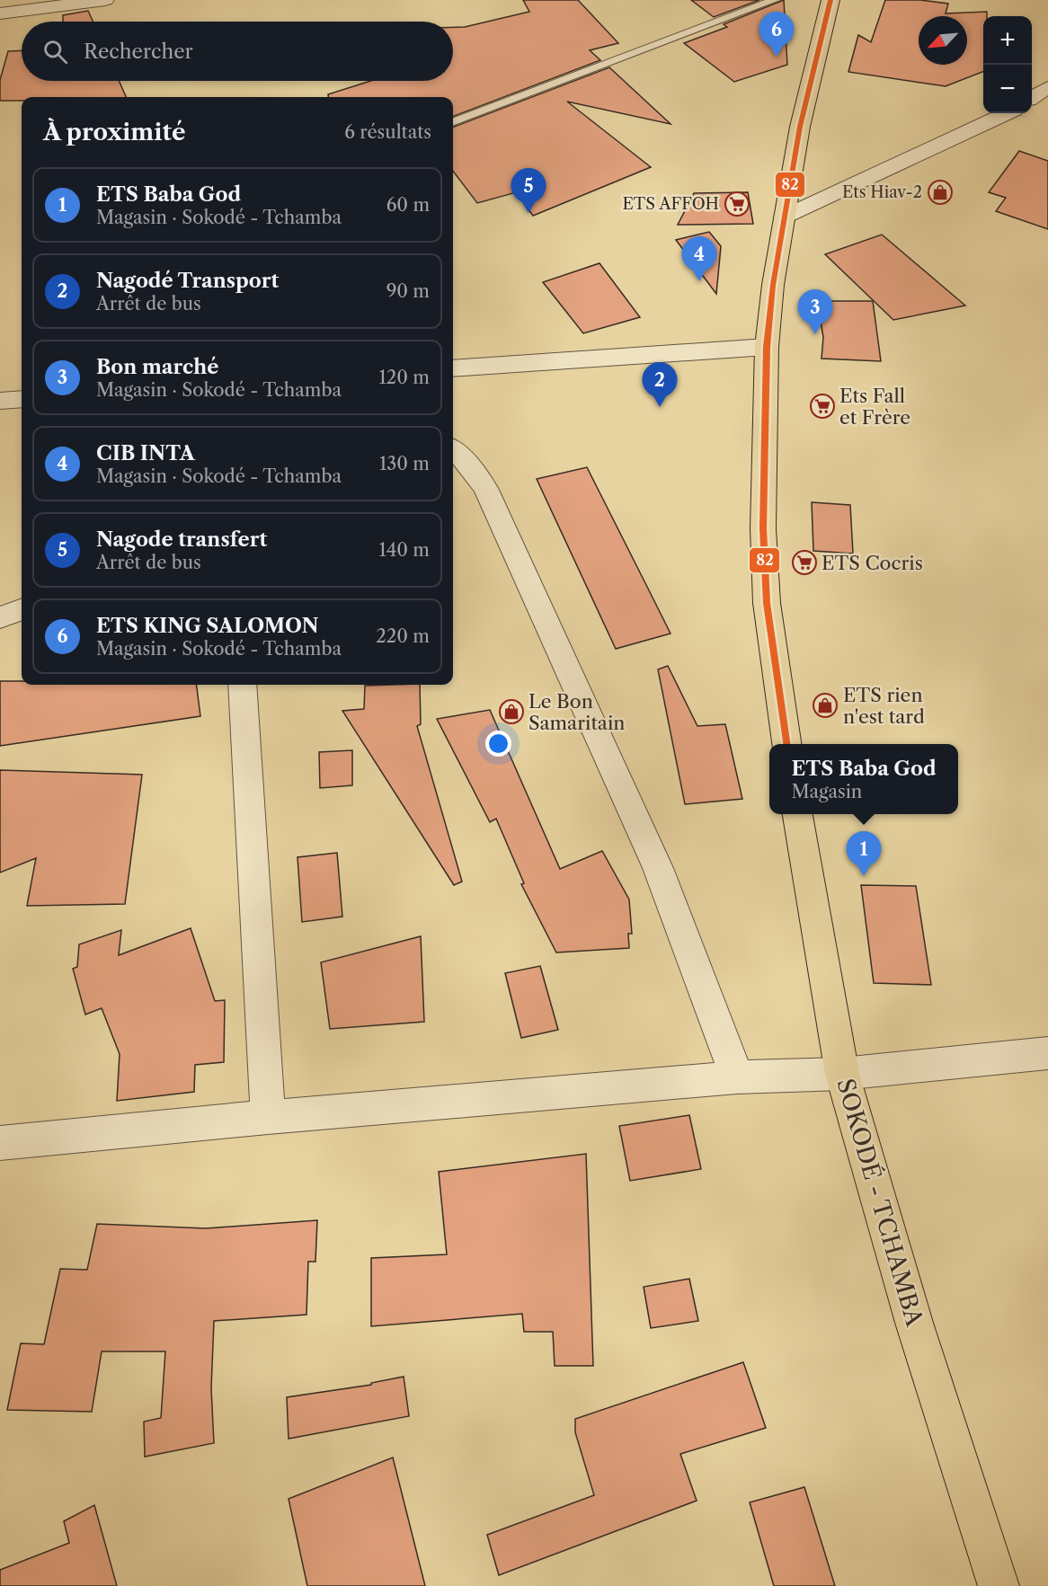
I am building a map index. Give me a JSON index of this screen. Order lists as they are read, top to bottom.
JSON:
{
  "streets": {
    "main road": ["SOKODÉ - TCHAMBA"]
  },
  "places": {
    "shop": ["Ets Hiav-2", "ETS rien n'est tard", "Le Bon Samaritain"],
    "supermarket": ["ETS AFFOH", "Ets Fall et Frère", "ETS Cocris"]
  },
  "lines": ["transit line 82"],
  "north": "bottom left",
  "page": {
    "pins": [
      "6",
      "5",
      "4",
      "3",
      "2",
      "1"
    ],
    "map_buttons": ["+", "−"],
    "search": "Rechercher",
    "heading": ["À proximité", "6 résultats"],
    "list": [
      {
        "mark": "1",
        "name": "ETS Baba God",
        "note": "Magasin · Sokodé - Tchamba",
        "value": "60 m"
      },
      {
        "mark": "2",
        "name": "Nagodé Transport",
        "note": "Arrêt de bus",
        "value": "90 m"
      },
      {
        "mark": "3",
        "name": "Bon marché",
        "note": "Magasin · Sokodé - Tchamba",
        "value": "120 m"
      },
      {
        "mark": "4",
        "name": "CIB INTA",
        "note": "Magasin · Sokodé - Tchamba",
        "value": "130 m"
      },
      {
        "mark": "5",
        "name": "Nagode transfert",
        "note": "Arrêt de bus",
        "value": "140 m"
      },
      {
        "mark": "6",
        "name": "ETS KING SALOMON",
        "note": "Magasin · Sokodé - Tchamba",
        "value": "220 m"
      }
    ],
    "popup": ["ETS Baba God", "Magasin"]
  }
}
